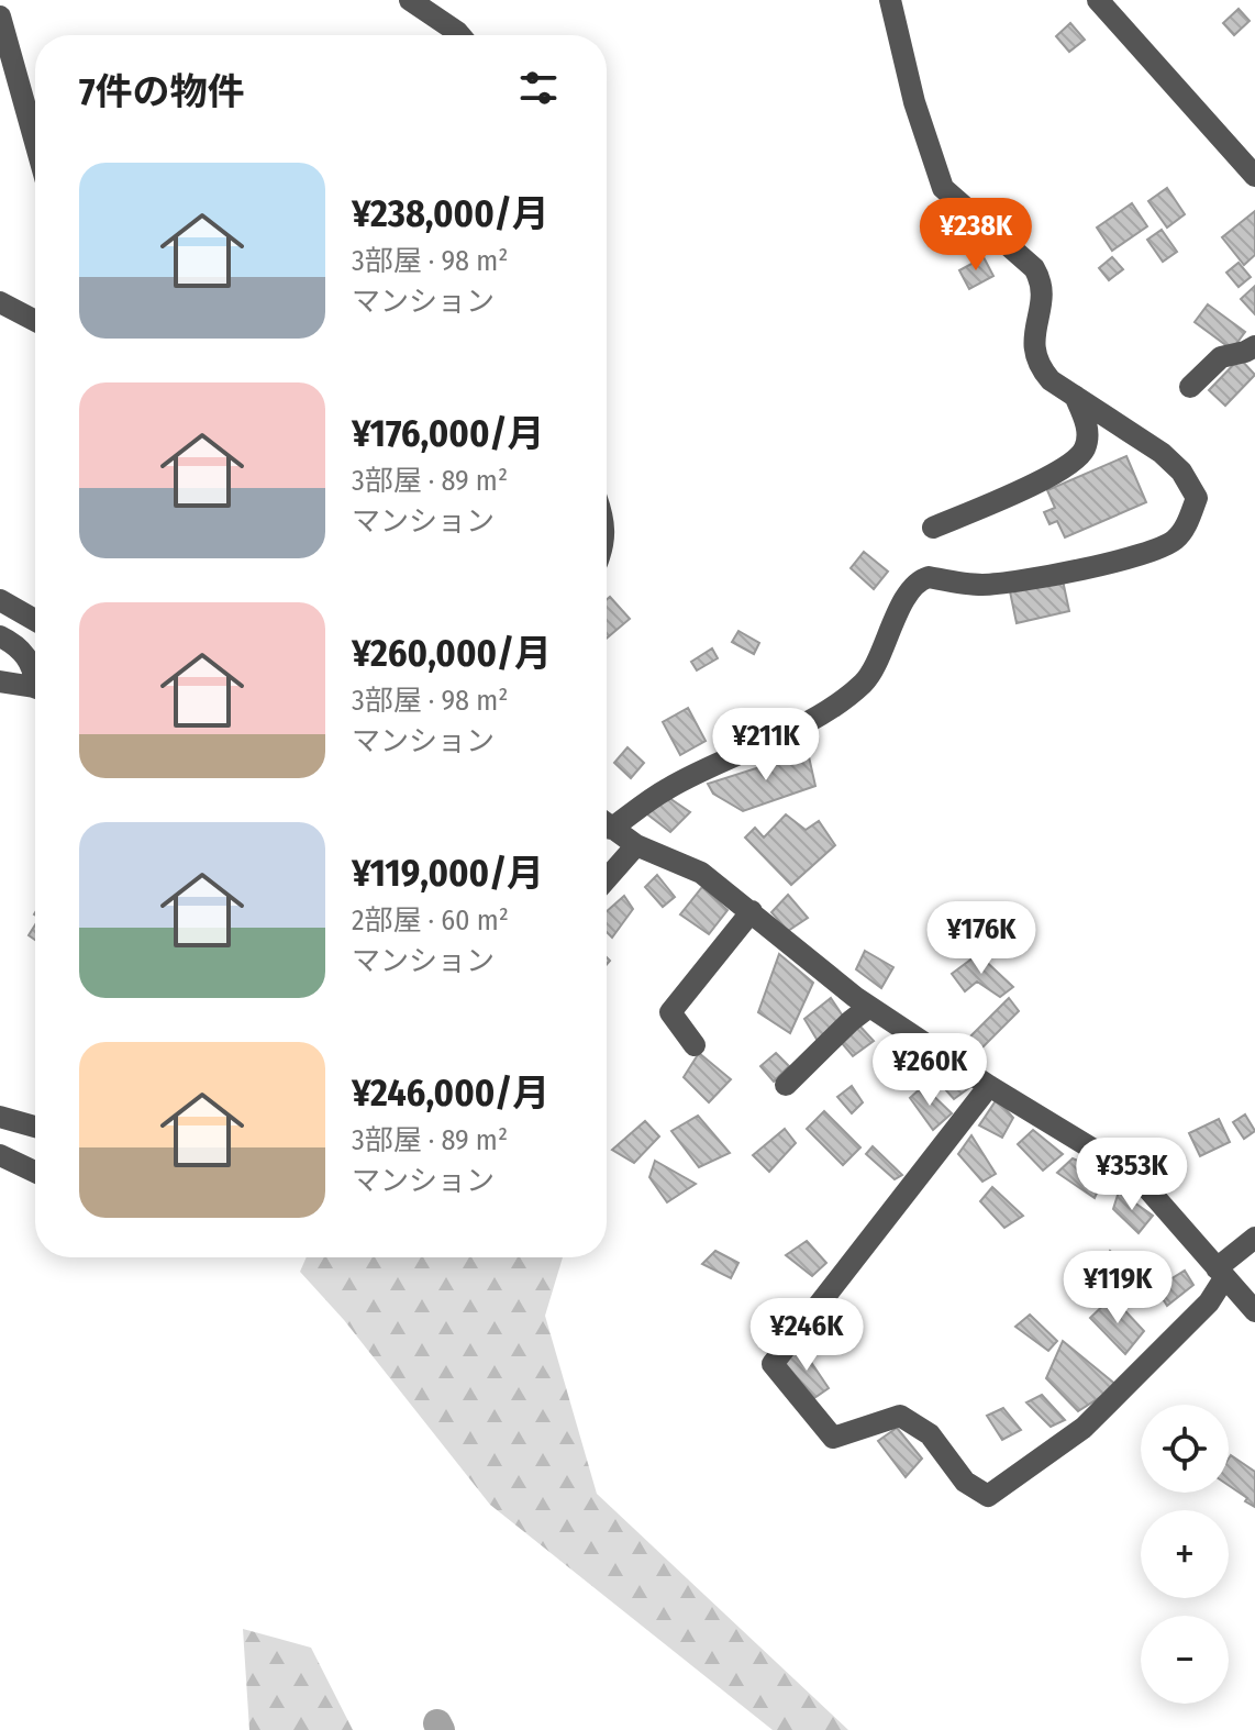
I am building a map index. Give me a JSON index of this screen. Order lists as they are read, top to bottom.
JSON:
{
  "page": {
    "heading": "7件の物件",
    "list": [
      {
        "name": "¥238,000/月",
        "note": "3部屋 · 98 m² · マンション"
      },
      {
        "name": "¥176,000/月",
        "note": "3部屋 · 89 m² · マンション"
      },
      {
        "name": "¥260,000/月",
        "note": "3部屋 · 98 m² · マンション"
      },
      {
        "name": "¥119,000/月",
        "note": "2部屋 · 60 m² · マンション"
      },
      {
        "name": "¥246,000/月",
        "note": "3部屋 · 89 m² · マンション"
      }
    ],
    "price": [
      "¥238K",
      "¥211K",
      "¥176K",
      "¥260K",
      "¥353K",
      "¥119K",
      "¥246K"
    ],
    "map_buttons": ["+", "−"]
  }
}
